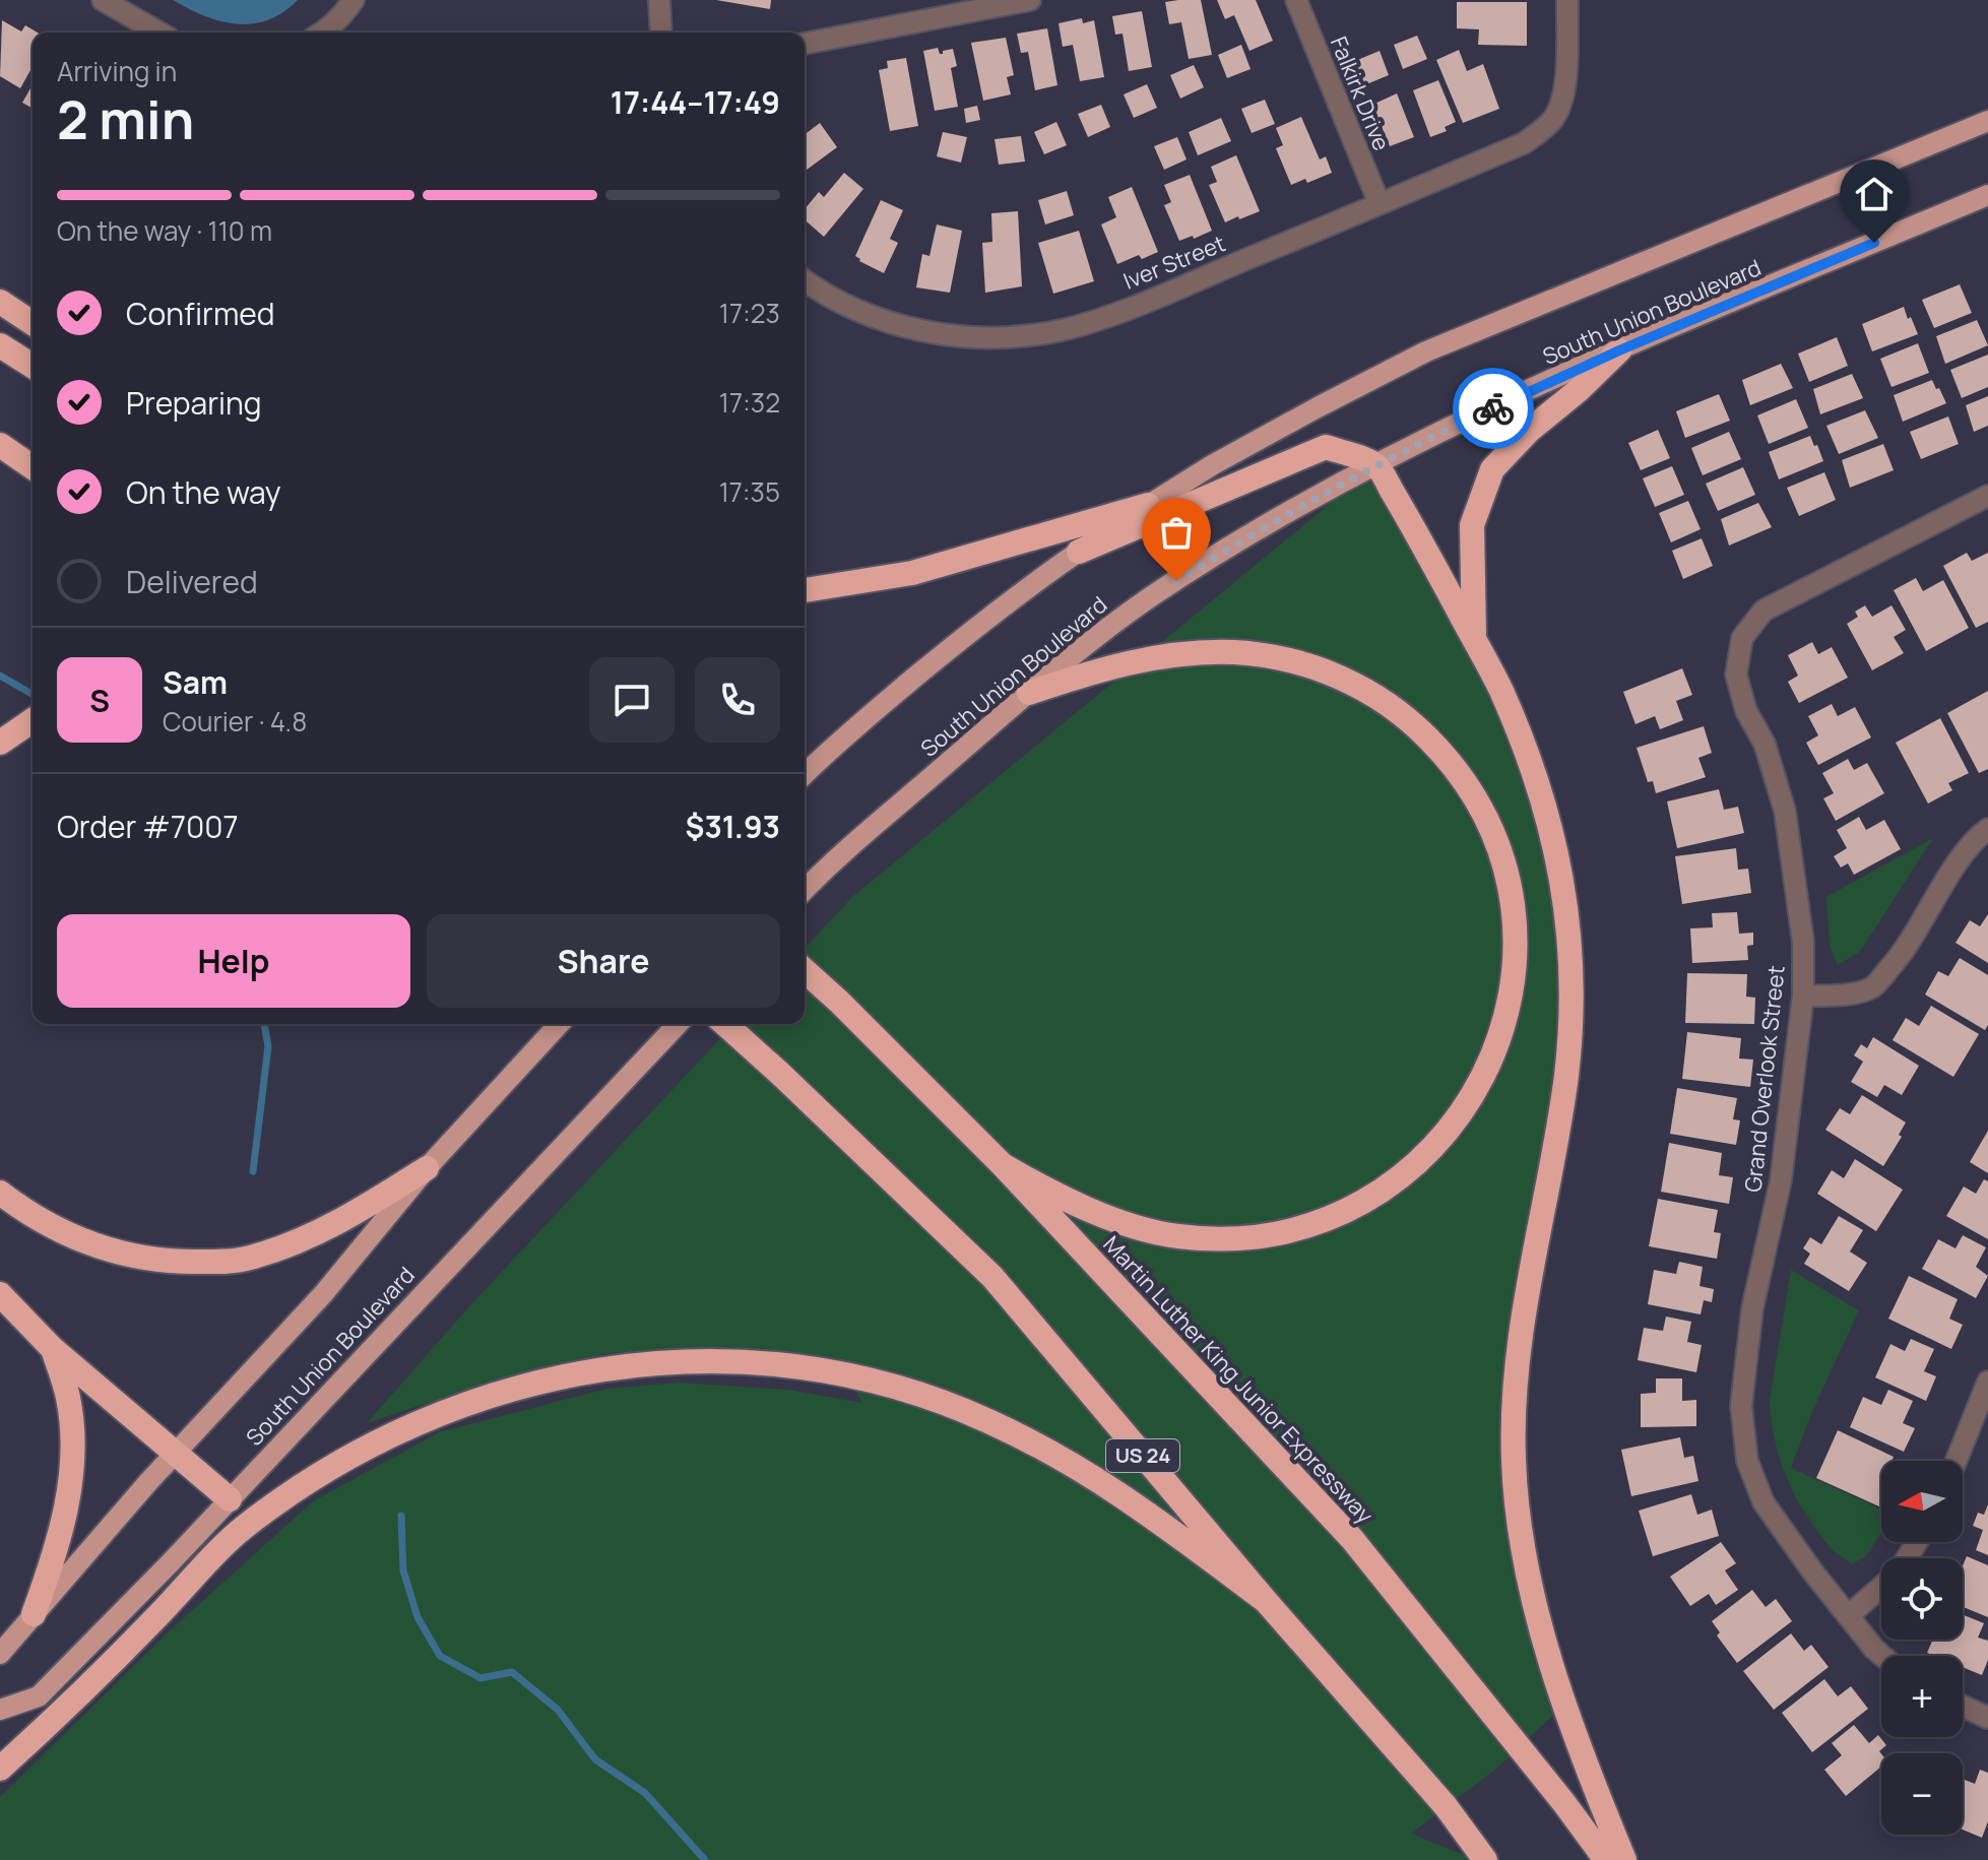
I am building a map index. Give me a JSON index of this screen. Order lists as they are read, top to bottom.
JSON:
{
  "streets": {
    "highway": ["Martin Luther King Junior Expressway", "US 24"],
    "main road": ["South Union Boulevard"],
    "street": ["Falkirk Drive", "Iver Street", "Grand Overlook Street"]
  },
  "crossings": [
    ["Falkirk Drive", "Iver Street"]
  ],
  "north": "left",
  "page": {
    "heading": ["2 min", "Arriving in", "17:44–17:49"],
    "panel": [
      "Sam",
      "Courier · 4.8",
      "Order #7007",
      "$31.93"
    ],
    "bar": "On the way · 110 m",
    "list": [
      ["Confirmed", "17:23"],
      ["Preparing", "17:32"],
      ["On the way", "17:35"],
      "Delivered"
    ],
    "round": "S",
    "buttons": ["Help", "Share"],
    "map_buttons": ["+", "−"]
  }
}
